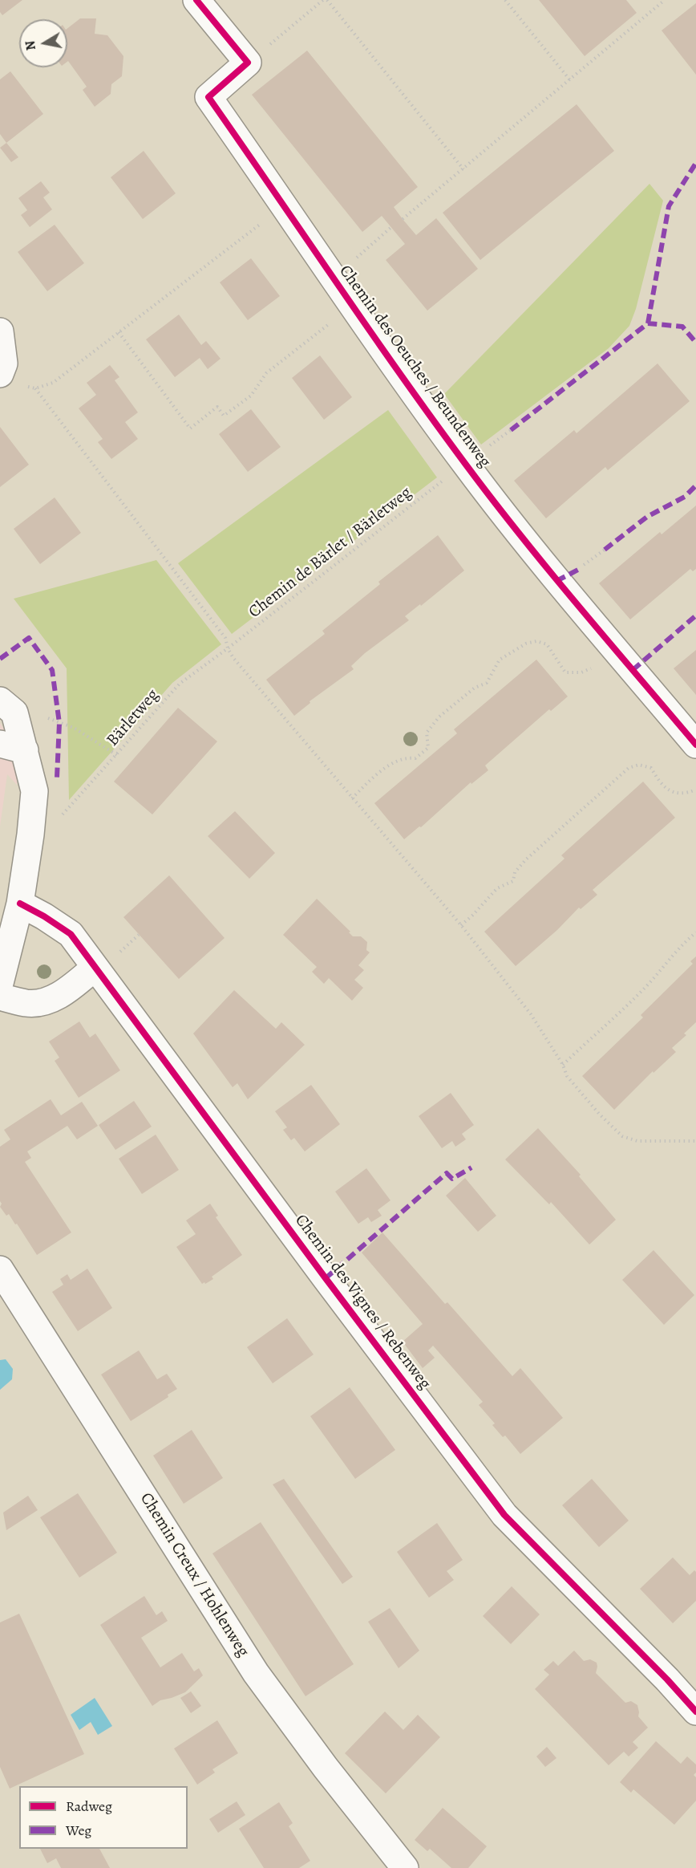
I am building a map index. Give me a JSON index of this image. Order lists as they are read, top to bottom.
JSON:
{
  "streets": {
    "street": ["Chemin des Oeuches / Beundenweg", "Chemin des Vignes / Rebenweg", "Chemin Creux / Hohlenweg"],
    "path": ["Chemin de Bärlet / Bärletweg", "Bärletweg"]
  },
  "crossings": [
    ["Chemin de Bärlet / Bärletweg", "Bärletweg"]
  ],
  "legend": ["Radweg", "Weg"],
  "north": "left"
}
